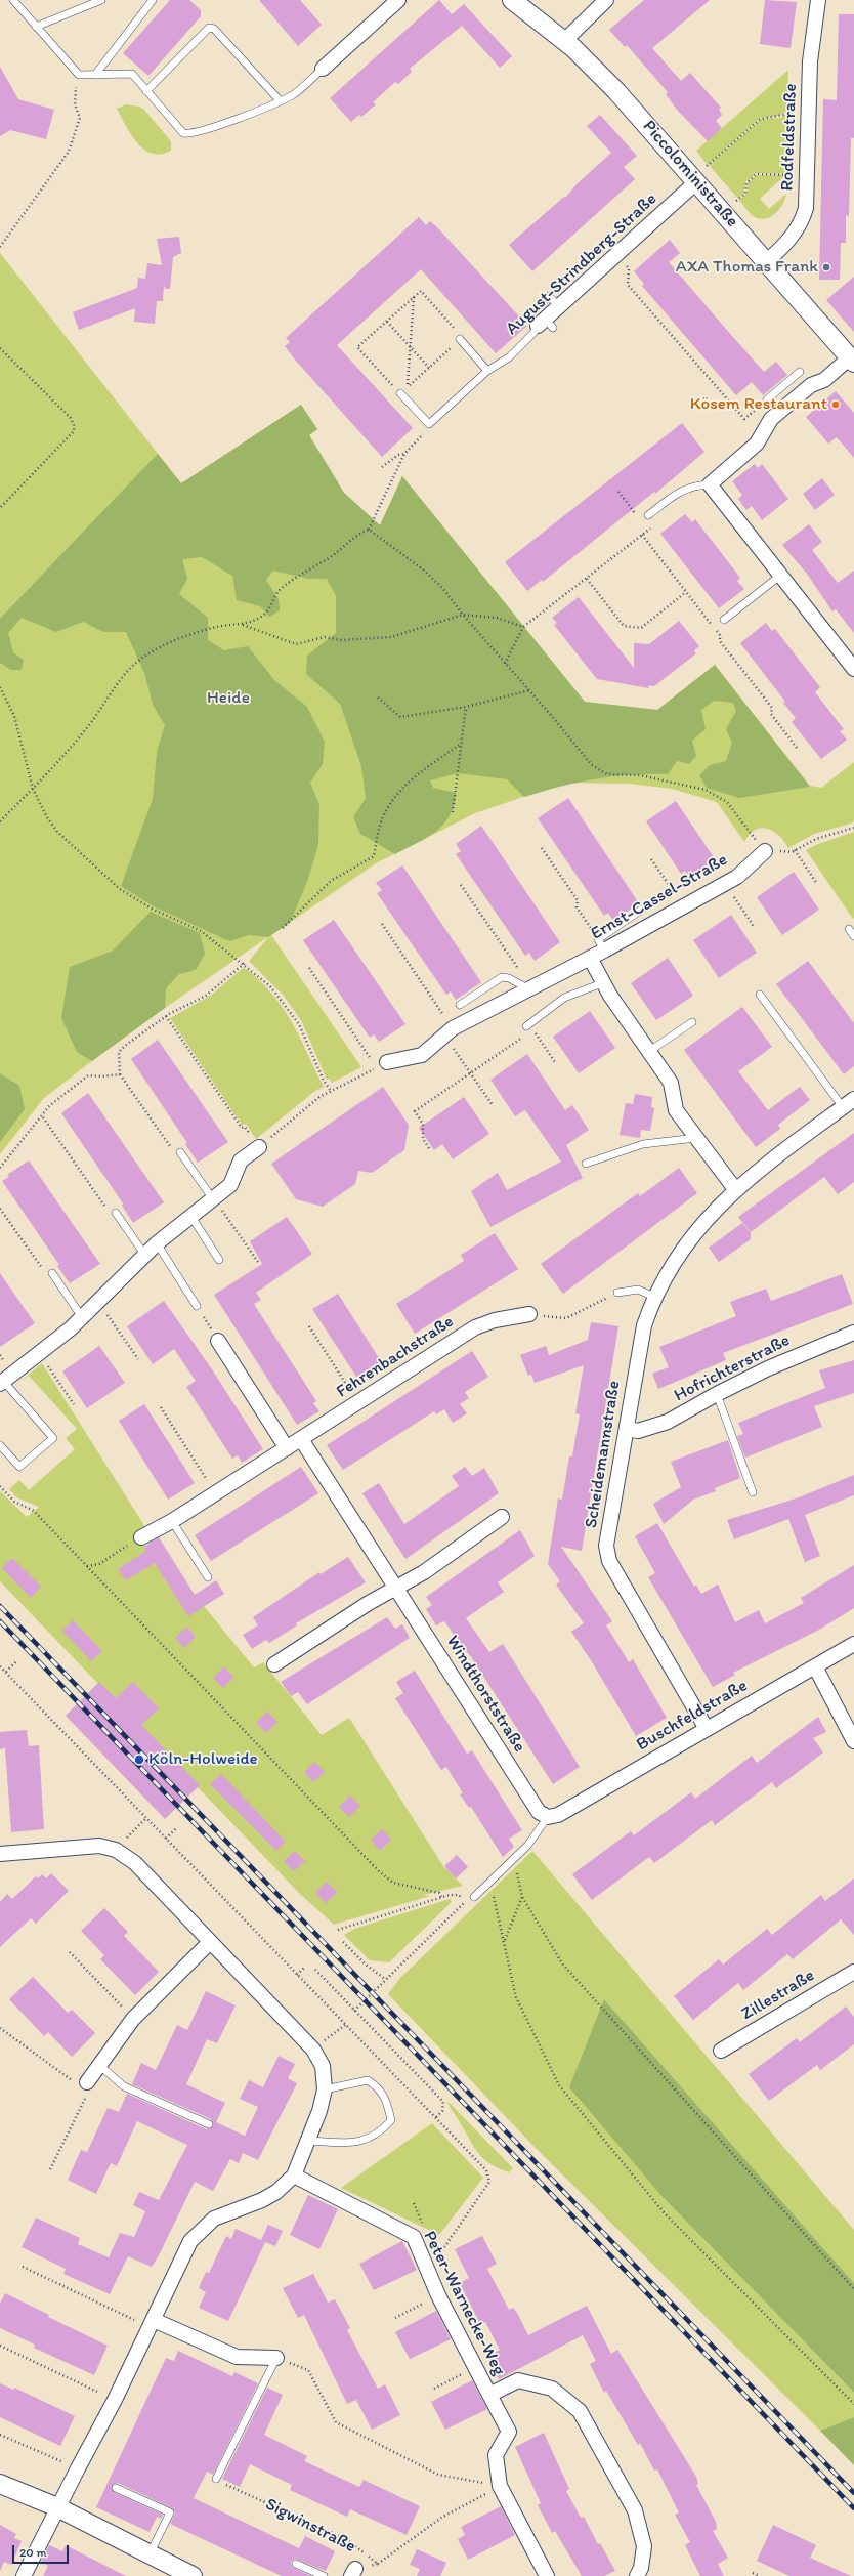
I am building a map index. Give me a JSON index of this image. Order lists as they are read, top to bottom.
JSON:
{
  "streets": {
    "street": [
      "Rodfeldstraße",
      "Piccoloministraße",
      "August-Strindberg-Straße",
      "Ernst-Cassel-Straße",
      "Fehrenbachstraße",
      "Hofrichterstraße",
      "Scheidemannstraße",
      "Windthorststraße",
      "Buschfeldstraße",
      "Zillestraße",
      "Peter-Warnecke-Weg"
    ],
    "path": ["Sigwinstraße"]
  },
  "crossings": [
    ["Rodfeldstraße", "Piccoloministraße"],
    ["Piccoloministraße", "August-Strindberg-Straße"],
    ["Fehrenbachstraße", "Windthorststraße"],
    ["Hofrichterstraße", "Scheidemannstraße"],
    ["Scheidemannstraße", "Buschfeldstraße"],
    ["Windthorststraße", "Buschfeldstraße"]
  ],
  "parks": ["Heide"],
  "places": ["AXA Thomas Frank", "Kösem Restaurant", "Köln-Holweide"],
  "scale_bar": "20 m"
}
